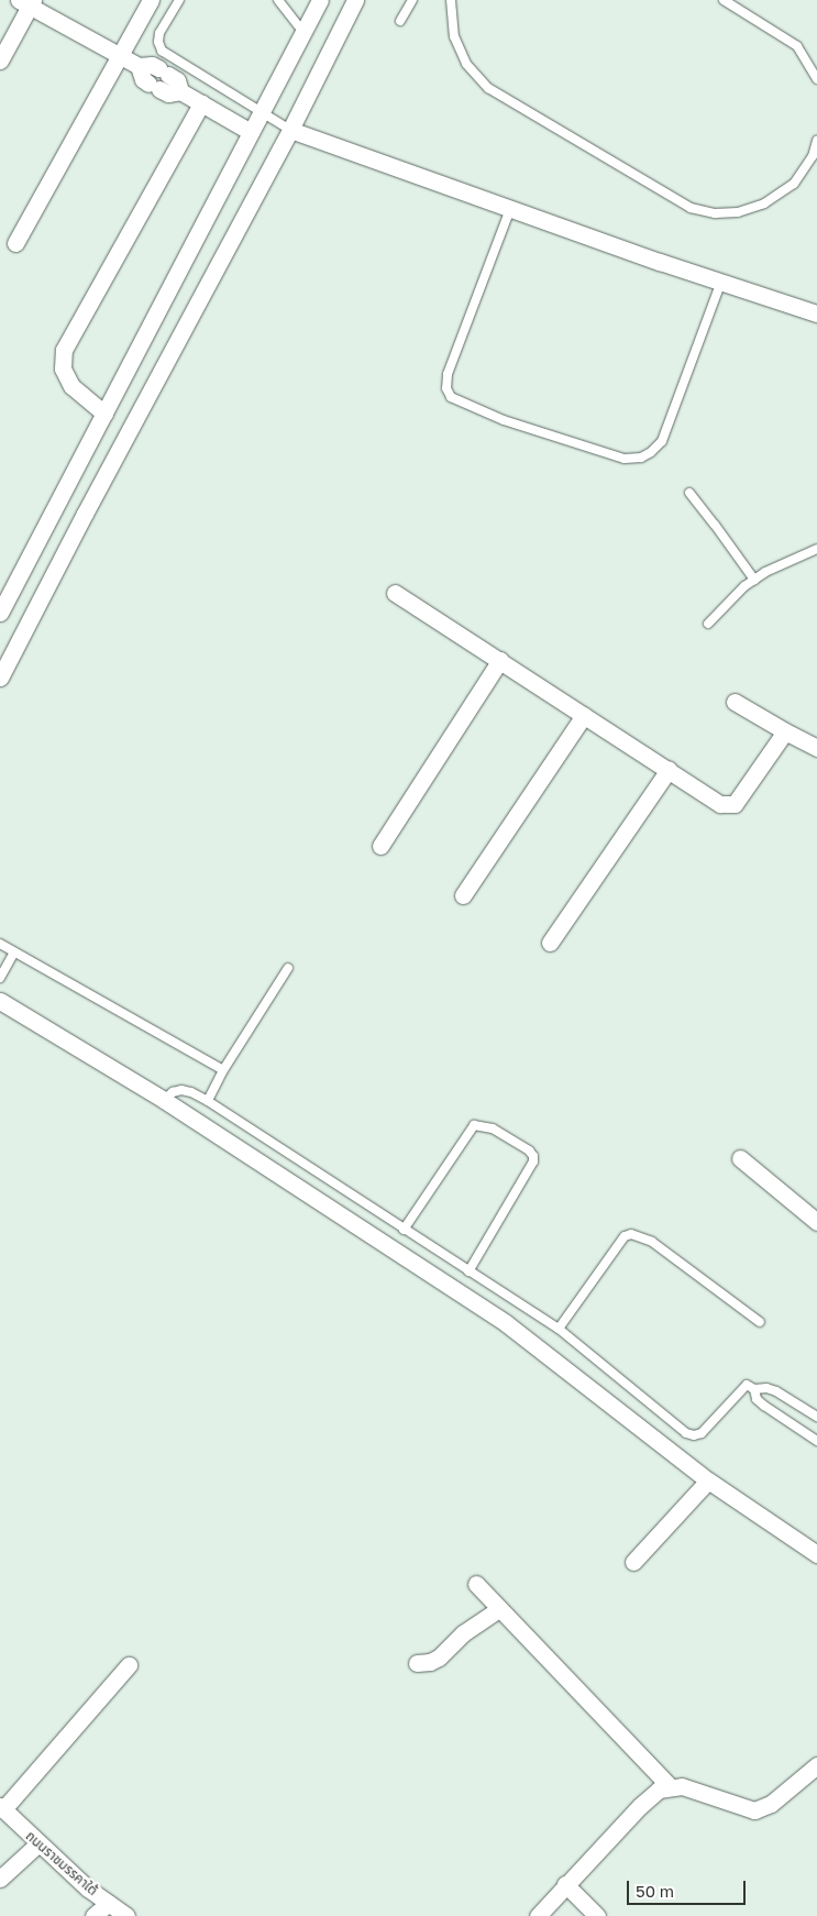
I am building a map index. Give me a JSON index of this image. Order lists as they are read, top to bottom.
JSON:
{
  "streets": {
    "street": ["ถนนราชมรรคาใต้"]
  },
  "scale_bar": "50 m"
}
